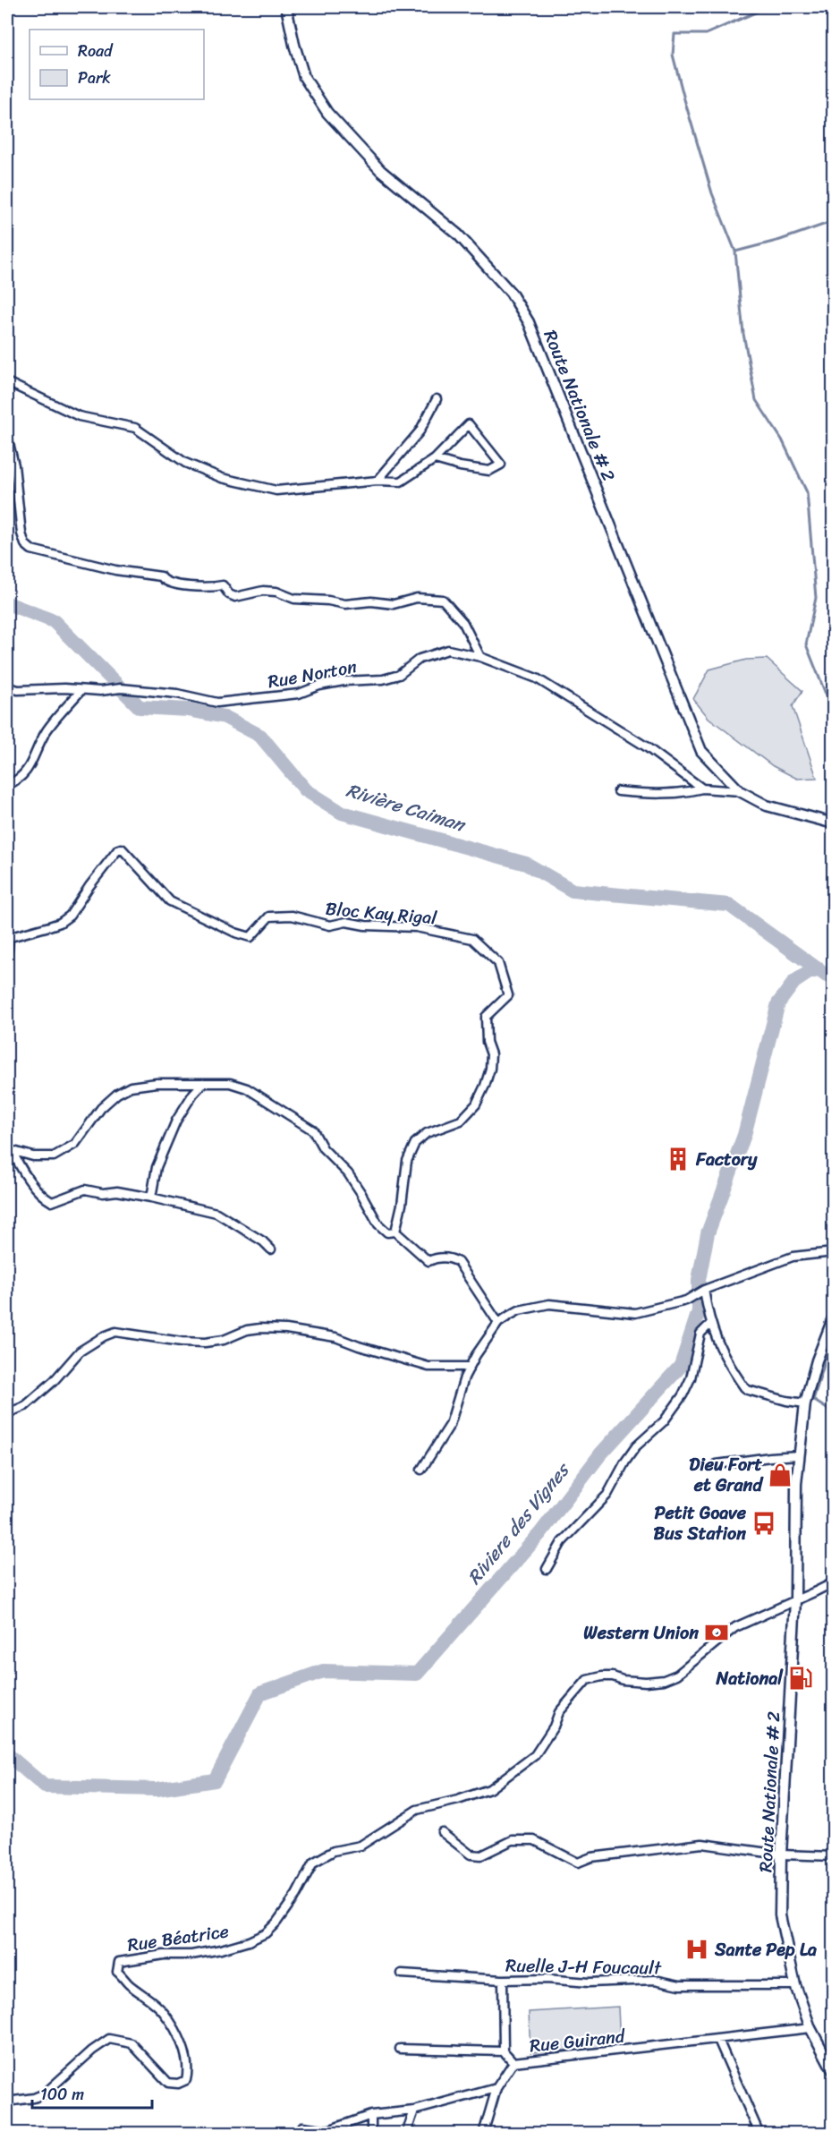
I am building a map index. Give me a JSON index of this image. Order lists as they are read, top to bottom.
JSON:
{
  "streets": {
    "main road": ["Route Nationale # 2"],
    "street": [
      "Rue Norton",
      "Bloc Kay Rigal",
      "Rue Béatrice",
      "Ruelle J-H Foucault",
      "Rue Guirand"
    ]
  },
  "crossings": [
    ["Route Nationale # 2", "Rue Béatrice"],
    ["Route Nationale # 2", "Ruelle J-H Foucault"],
    ["Route Nationale # 2", "Rue Guirand"]
  ],
  "water": ["Rivière Caiman", "Riviere des Vignes"],
  "places": {
    "building": ["Factory"],
    "shop": ["Dieu Fort et Grand"],
    "bus stop": ["Petit Goave Bus Station"],
    "bank": ["Western Union"],
    "fuel station": ["National"],
    "hospital": ["Sante Pep La"]
  },
  "legend": ["Road", "Park"],
  "scale_bar": "100 m"
}
